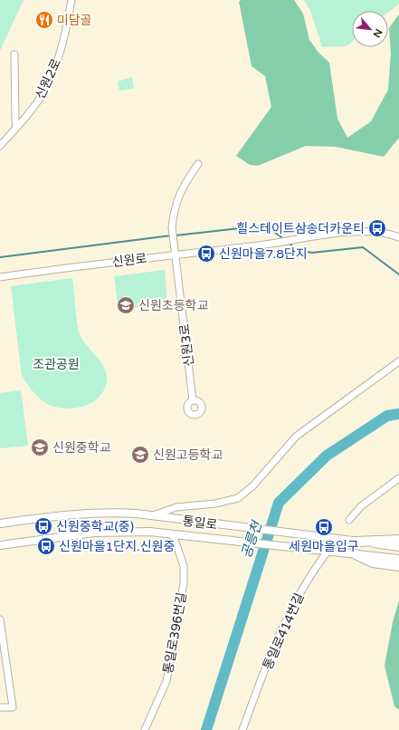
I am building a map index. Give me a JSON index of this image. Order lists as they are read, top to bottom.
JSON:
{
  "streets": {
    "main road": ["통일로"],
    "street": [
      "신원2로",
      "신원로",
      "신원3로",
      "통일로414번길",
      "통일로396번길"
    ]
  },
  "crossings": [
    ["신원로", "신원3로"],
    ["통일로", "통일로414번길"],
    ["통일로", "통일로396번길"]
  ],
  "water": ["공릉천"],
  "parks": ["조관공원"],
  "places": {
    "restaurant": ["미담골"],
    "bus stop": [
      "힐스테이트삼송더카운티",
      "신원마을7.8단지",
      "신원중학교(중)",
      "세원마을입구",
      "신원마을1단지.신원중"
    ],
    "school or university": ["신원초등학교", "신원중학교", "신원고등학교"]
  },
  "north": "bottom right"
}
